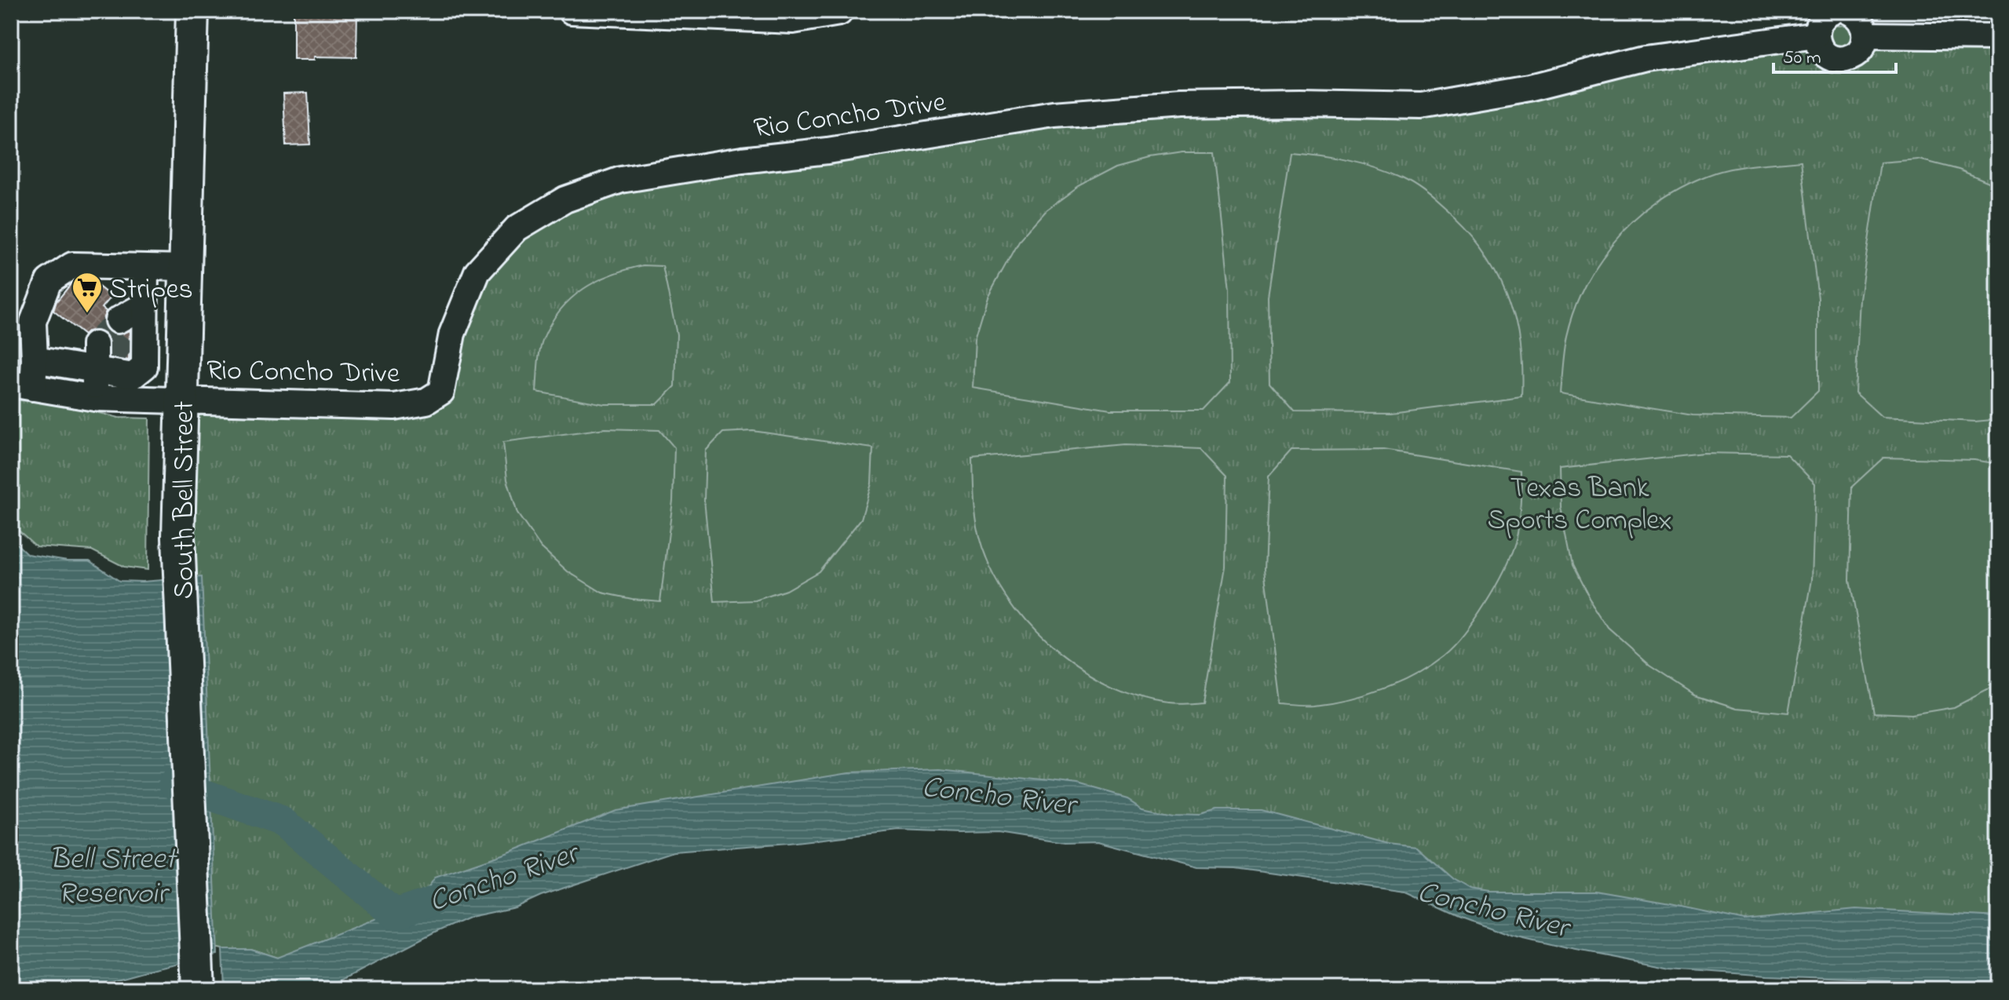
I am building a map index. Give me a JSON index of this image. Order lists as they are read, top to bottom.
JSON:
{
  "streets": {
    "main road": ["South Bell Street"],
    "street": ["Rio Concho Drive"]
  },
  "crossings": [
    ["Rio Concho Drive", "South Bell Street"]
  ],
  "water": ["Concho River", "Bell Street Reservoir"],
  "parks": ["Texas Bank Sports Complex"],
  "places": {
    "supermarket": ["Stripes"]
  },
  "scale_bar": "50 m"
}
